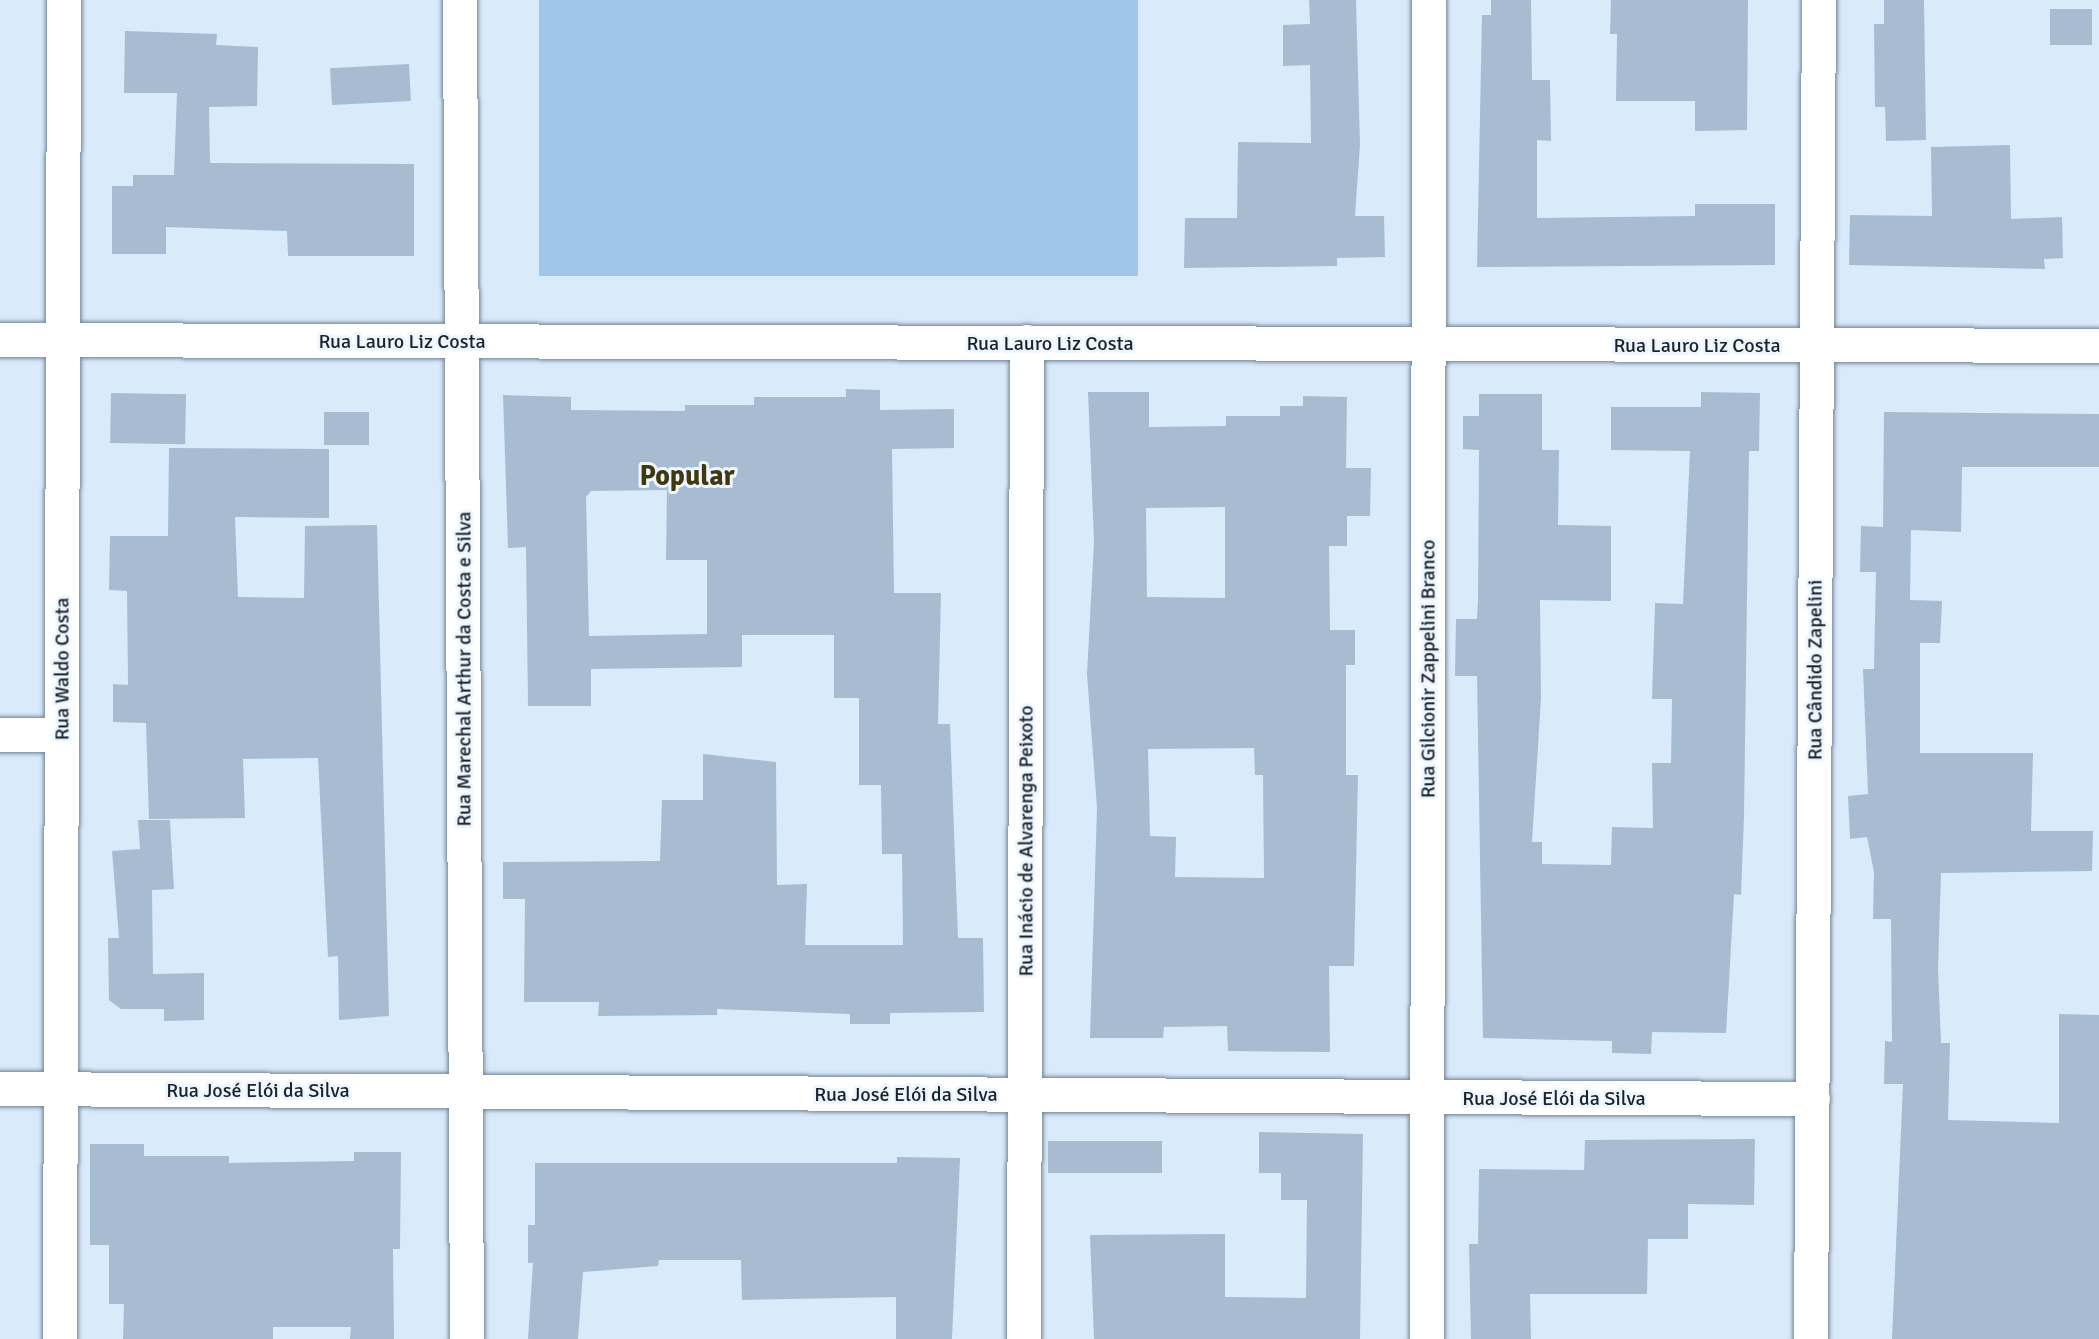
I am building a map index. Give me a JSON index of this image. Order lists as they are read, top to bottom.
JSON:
{
  "streets": {
    "street": [
      "Rua Lauro Liz Costa",
      "Rua Waldo Costa",
      "Rua Marechal Arthur da Costa e Silva",
      "Rua Gilcionir Zappelini Branco",
      "Rua Cândido Zapelini",
      "Rua Inácio de Alvarenga Peixoto",
      "Rua José Elói da Silva"
    ]
  },
  "crossings": [
    ["Rua Lauro Liz Costa", "Rua Waldo Costa"],
    ["Rua Lauro Liz Costa", "Rua Marechal Arthur da Costa e Silva"],
    ["Rua Lauro Liz Costa", "Rua Gilcionir Zappelini Branco"],
    ["Rua Lauro Liz Costa", "Rua Cândido Zapelini"],
    ["Rua Lauro Liz Costa", "Rua Inácio de Alvarenga Peixoto"],
    ["Rua Waldo Costa", "Rua José Elói da Silva"],
    ["Rua Marechal Arthur da Costa e Silva", "Rua José Elói da Silva"],
    ["Rua Gilcionir Zappelini Branco", "Rua José Elói da Silva"],
    ["Rua Cândido Zapelini", "Rua José Elói da Silva"],
    ["Rua Inácio de Alvarenga Peixoto", "Rua José Elói da Silva"]
  ],
  "districts": ["Popular"]
}
